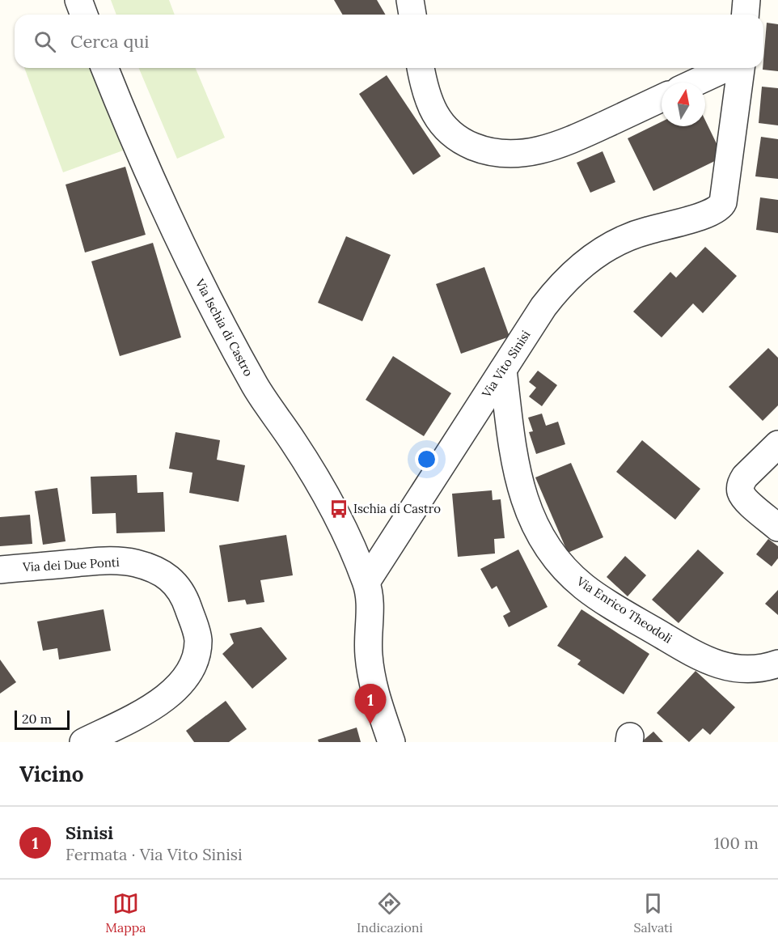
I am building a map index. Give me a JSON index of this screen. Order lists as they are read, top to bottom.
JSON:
{
  "streets": {
    "street": [
      "Via Ischia di Castro",
      "Via Vito Sinisi",
      "Via dei Due Ponti",
      "Via Enrico Theodoli"
    ]
  },
  "crossings": [
    ["Via Ischia di Castro", "Via Vito Sinisi"],
    ["Via Vito Sinisi", "Via Enrico Theodoli"]
  ],
  "places": {
    "bus stop": ["Ischia di Castro"]
  },
  "scale_bar": "20 m",
  "north": "top",
  "page": {
    "search": "Cerca qui",
    "pins": "1",
    "scale": "20 m",
    "heading": "Vicino",
    "list": [
      {
        "mark": "1",
        "name": "Sinisi",
        "note": "Fermata · Via Vito Sinisi",
        "value": "100 m"
      }
    ],
    "nav": ["Mappa", "Indicazioni", "Salvati"]
  }
}
